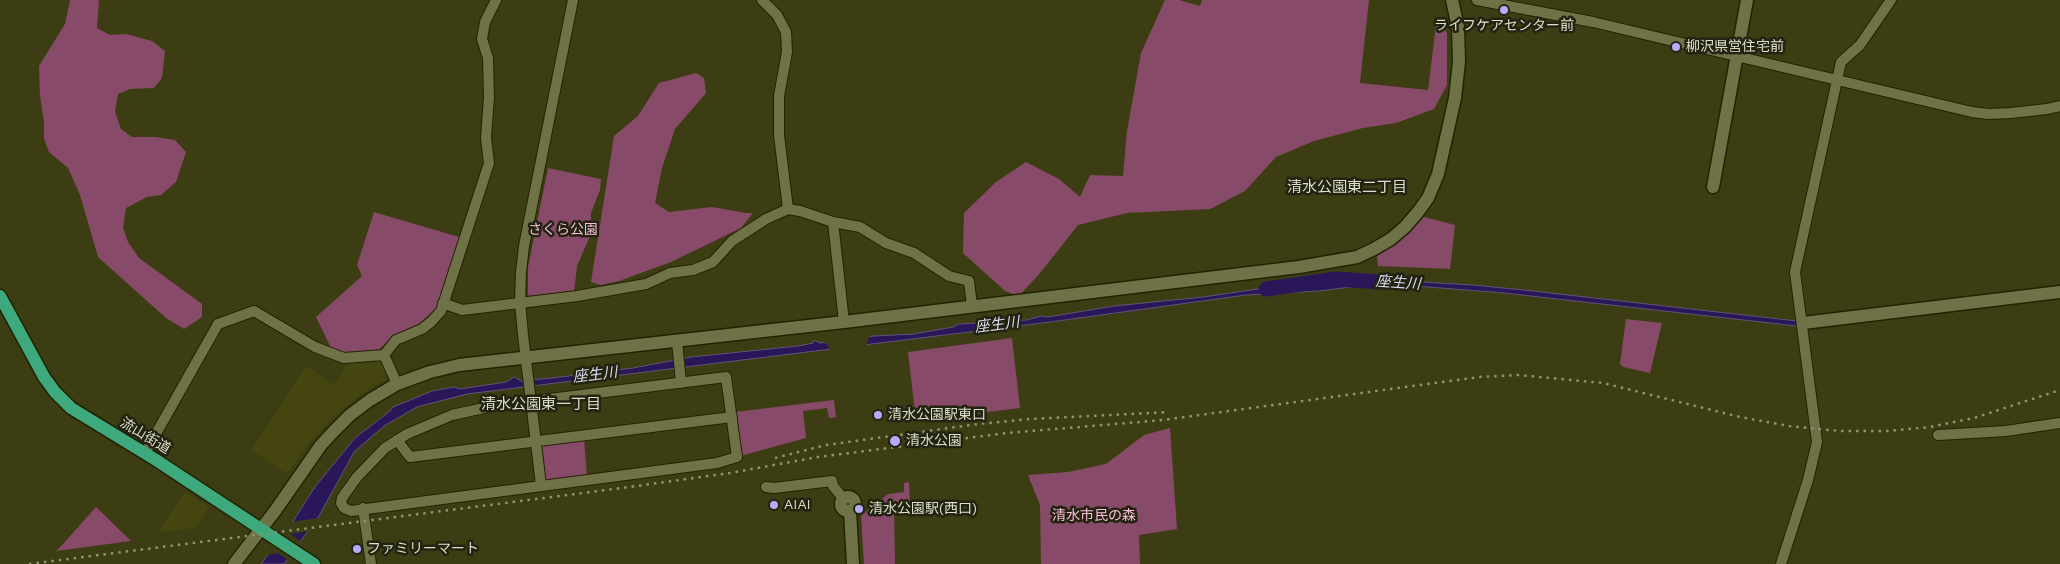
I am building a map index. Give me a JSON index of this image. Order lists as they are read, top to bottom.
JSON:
{
  "streets": {
    "main road": ["流山街道"]
  },
  "districts": ["清水公園東二丁目", "清水公園東一丁目"],
  "water": ["座生川"],
  "parks": ["さくら公園", "清水市民の森"],
  "places": [
    "ライフケアセンター前",
    "柳沢県営住宅前",
    "清水公園駅東口",
    "清水公園",
    "AIAI",
    "清水公園駅(西口)",
    "ファミリーマート"
  ]
}
